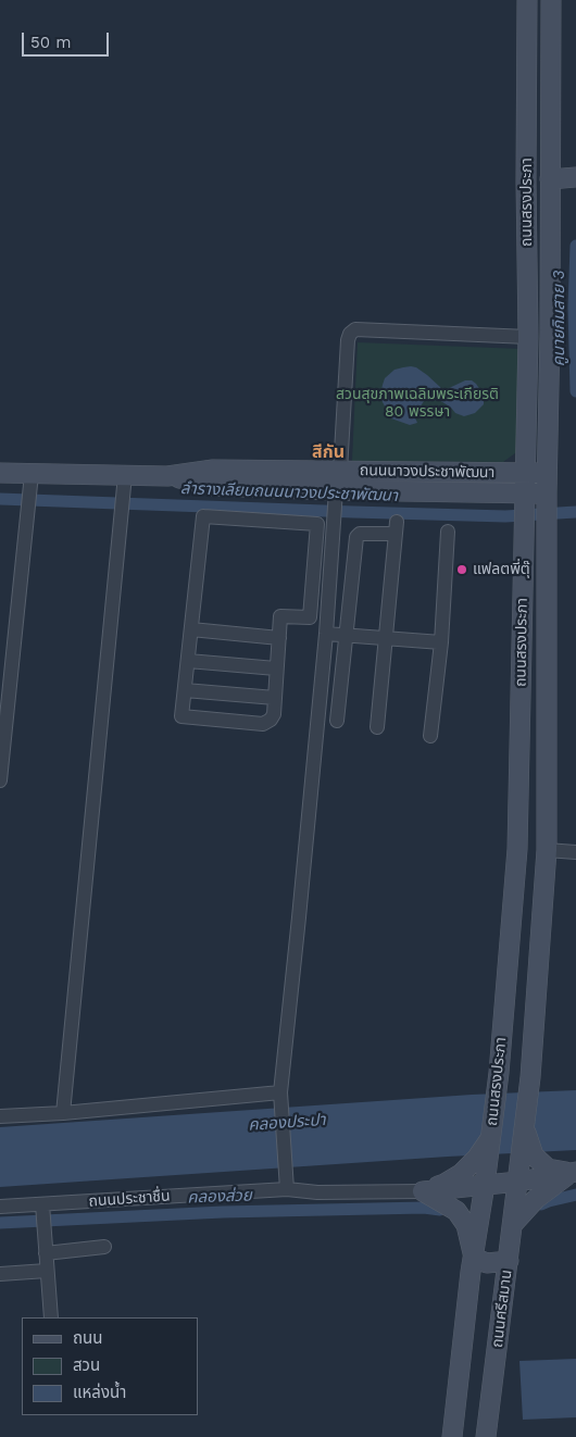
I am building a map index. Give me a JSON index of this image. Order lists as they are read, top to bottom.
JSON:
{
  "streets": {
    "main road": ["ถนนสรงประภา", "ถนนนาวงประชาพัฒนา", "ถนนศรีสมาน"],
    "street": ["ถนนประชาชื่น"]
  },
  "crossings": [
    ["ถนนสรงประภา", "ถนนนาวงประชาพัฒนา"]
  ],
  "districts": ["สีกัน"],
  "water": [
    "คูนายกิมสาย 3",
    "ลำรางเลียบถนนนาวงประชาพัฒนา",
    "คลองประปา",
    "คลองส่วย"
  ],
  "parks": ["สวนสุขภาพเฉลิมพระเกียรติ 80 พรรษา"],
  "places": ["แฟลตพี่ตุ๊"],
  "legend": ["ถนน", "สวน", "แหล่งน้ำ"],
  "scale_bar": "50 m"
}
